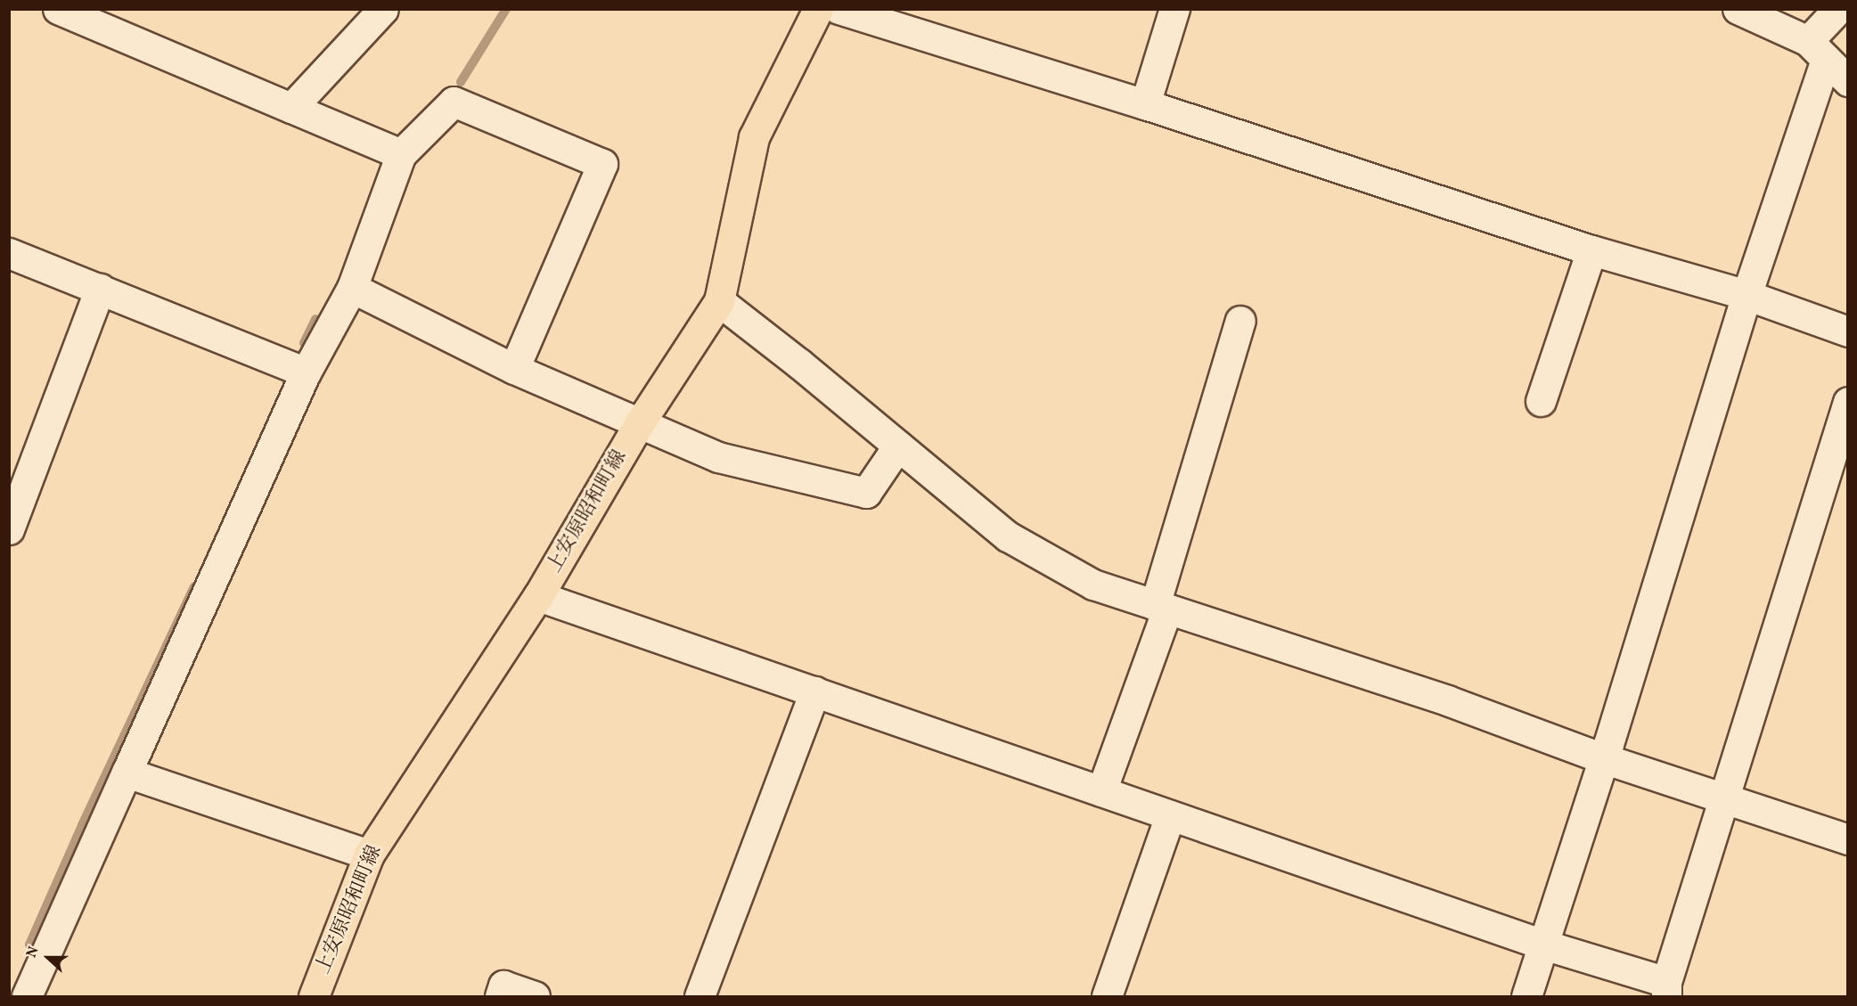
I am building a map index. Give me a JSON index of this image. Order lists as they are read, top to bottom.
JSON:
{
  "streets": {
    "main road": ["上安原昭和町線"]
  },
  "north": "left"
}
